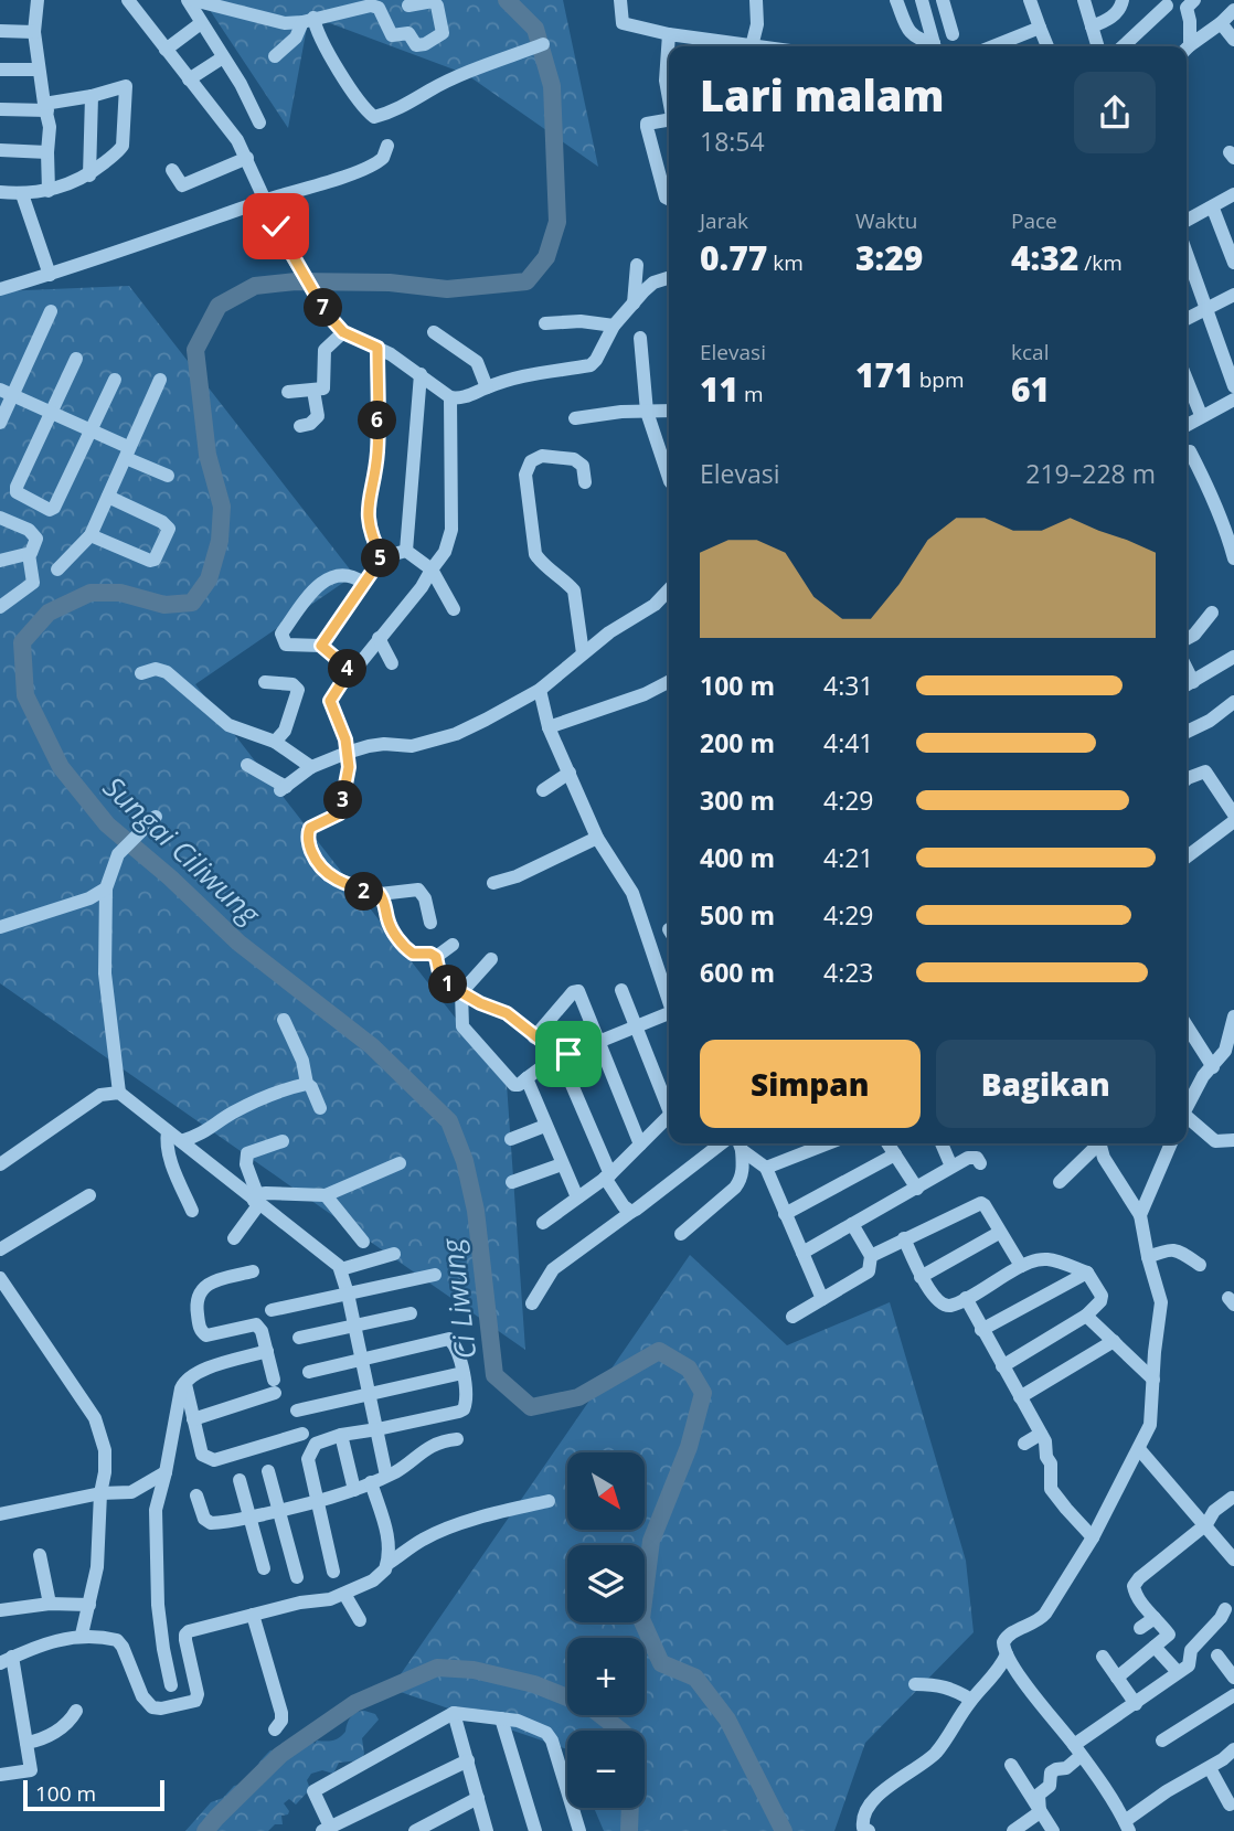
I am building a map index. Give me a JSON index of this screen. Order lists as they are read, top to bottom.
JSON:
{
  "water": ["Sungai Ciliwung", "Ci Liwung"],
  "scale_bar": "100 m",
  "north": "bottom right",
  "page": {
    "heading": ["Lari malam", "18:54"],
    "stats": [
      ["Jarak", "0.77 km"],
      ["Waktu", "3:29"],
      ["Pace", "4:32 /km"],
      ["Elevasi", "11 m"],
      ["171 bpm"],
      ["kcal", "61"]
    ],
    "pins": [
      "7",
      "6",
      "5",
      "4",
      "3",
      "2",
      "1"
    ],
    "chart": ["Elevasi", "219–228 m"],
    "list": [
      {
        "name": "100 m",
        "note": "4:31"
      },
      {
        "name": "200 m",
        "note": "4:41"
      },
      {
        "name": "300 m",
        "note": "4:29"
      },
      {
        "name": "400 m",
        "note": "4:21"
      },
      {
        "name": "500 m",
        "note": "4:29"
      },
      {
        "name": "600 m",
        "note": "4:23"
      }
    ],
    "buttons": ["Simpan", "Bagikan"],
    "map_buttons": ["+", "−"],
    "scale": "100 m"
  }
}
